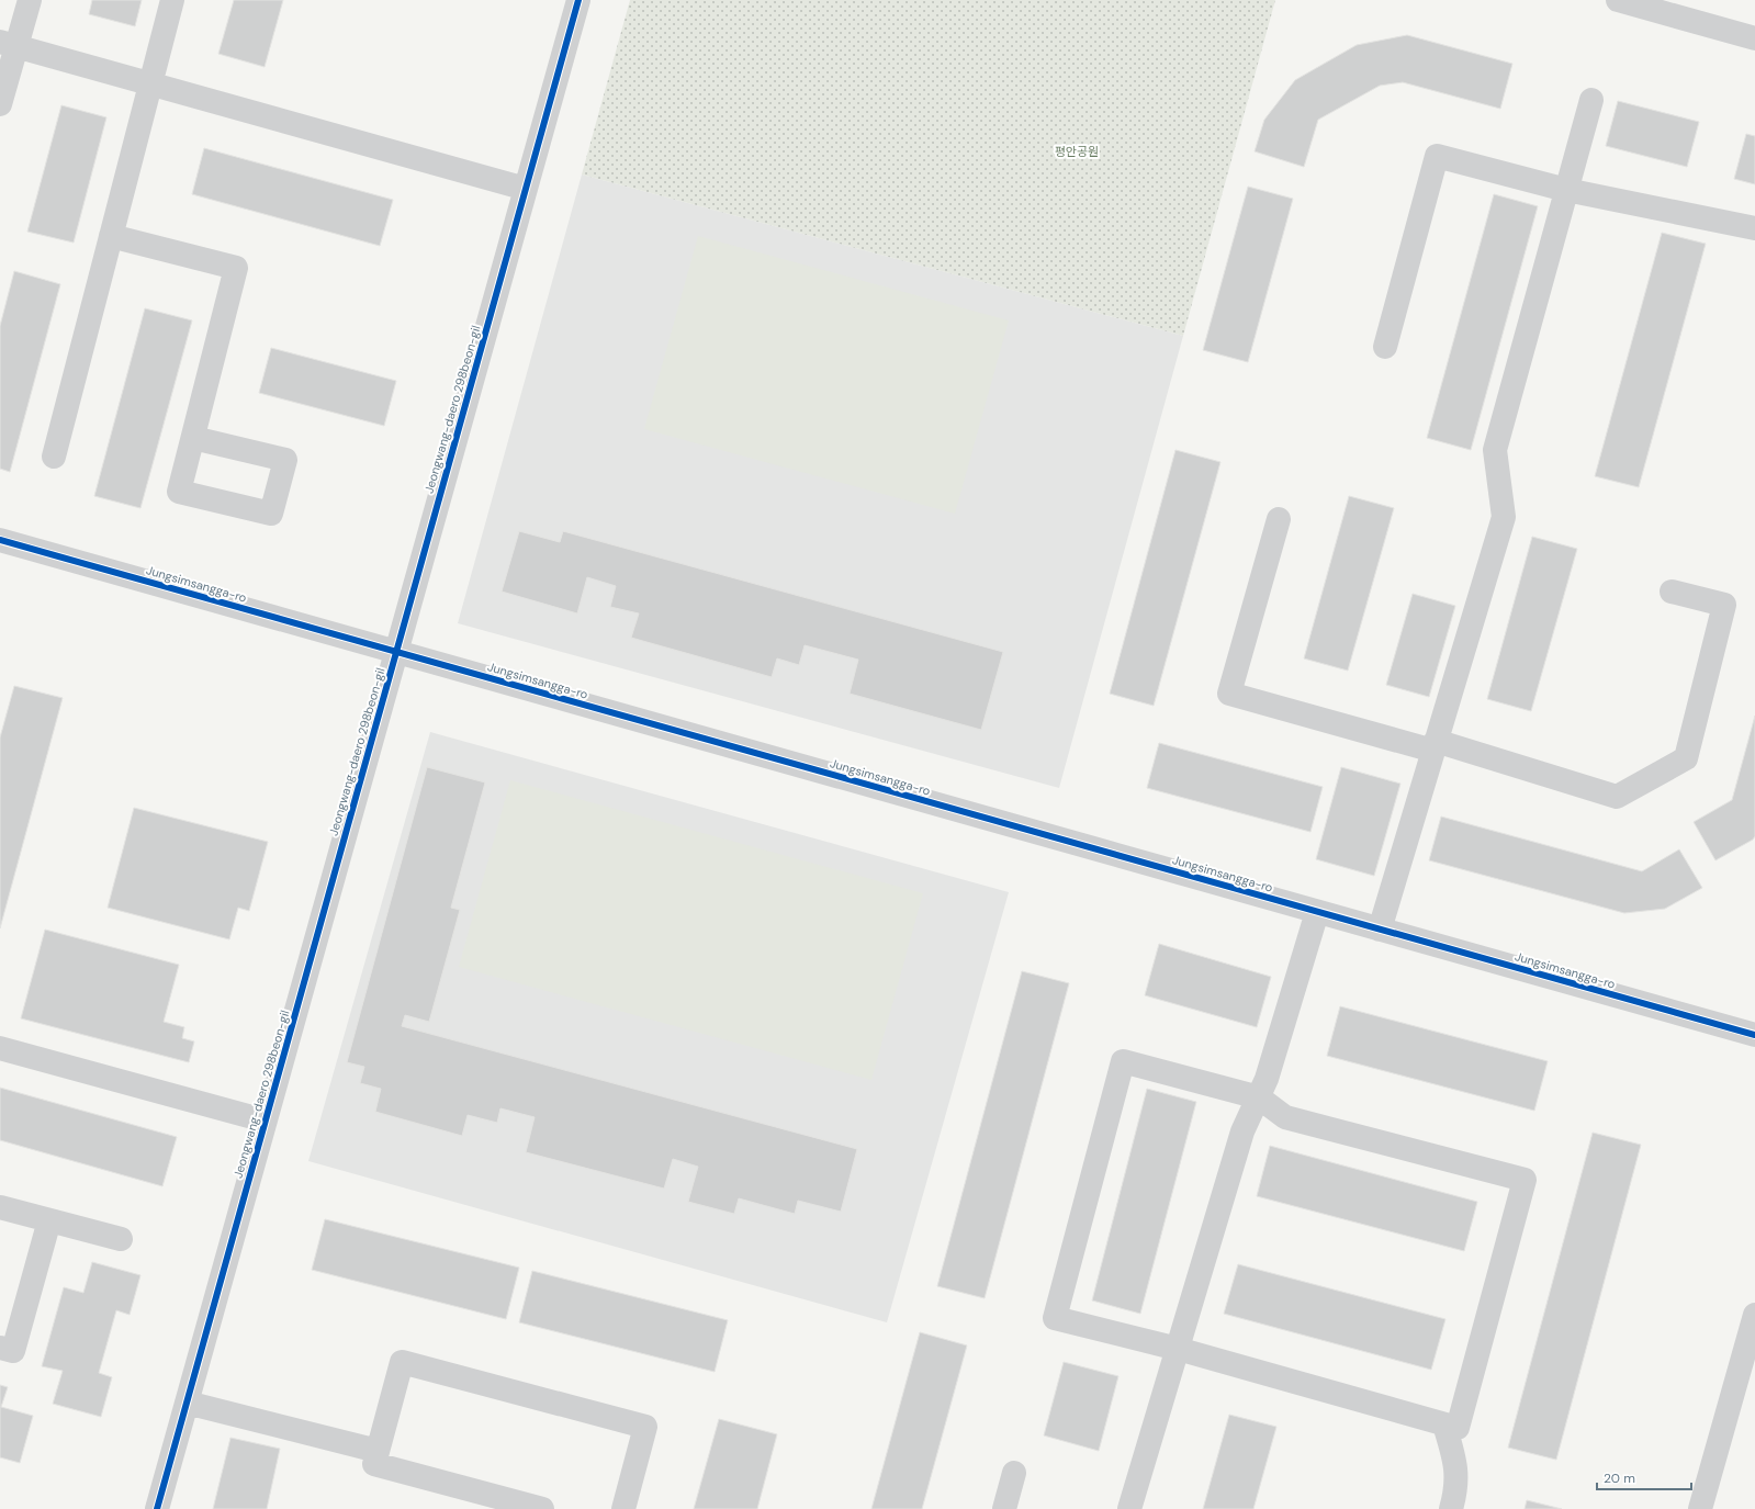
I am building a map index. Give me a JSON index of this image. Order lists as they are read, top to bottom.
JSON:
{
  "streets": {
    "street": ["Jeongwang-daero 298beon-gil", "Jungsimsangga-ro"]
  },
  "crossings": [
    ["Jeongwang-daero 298beon-gil", "Jungsimsangga-ro"]
  ],
  "parks": ["평안공원"],
  "scale_bar": "20 m"
}
